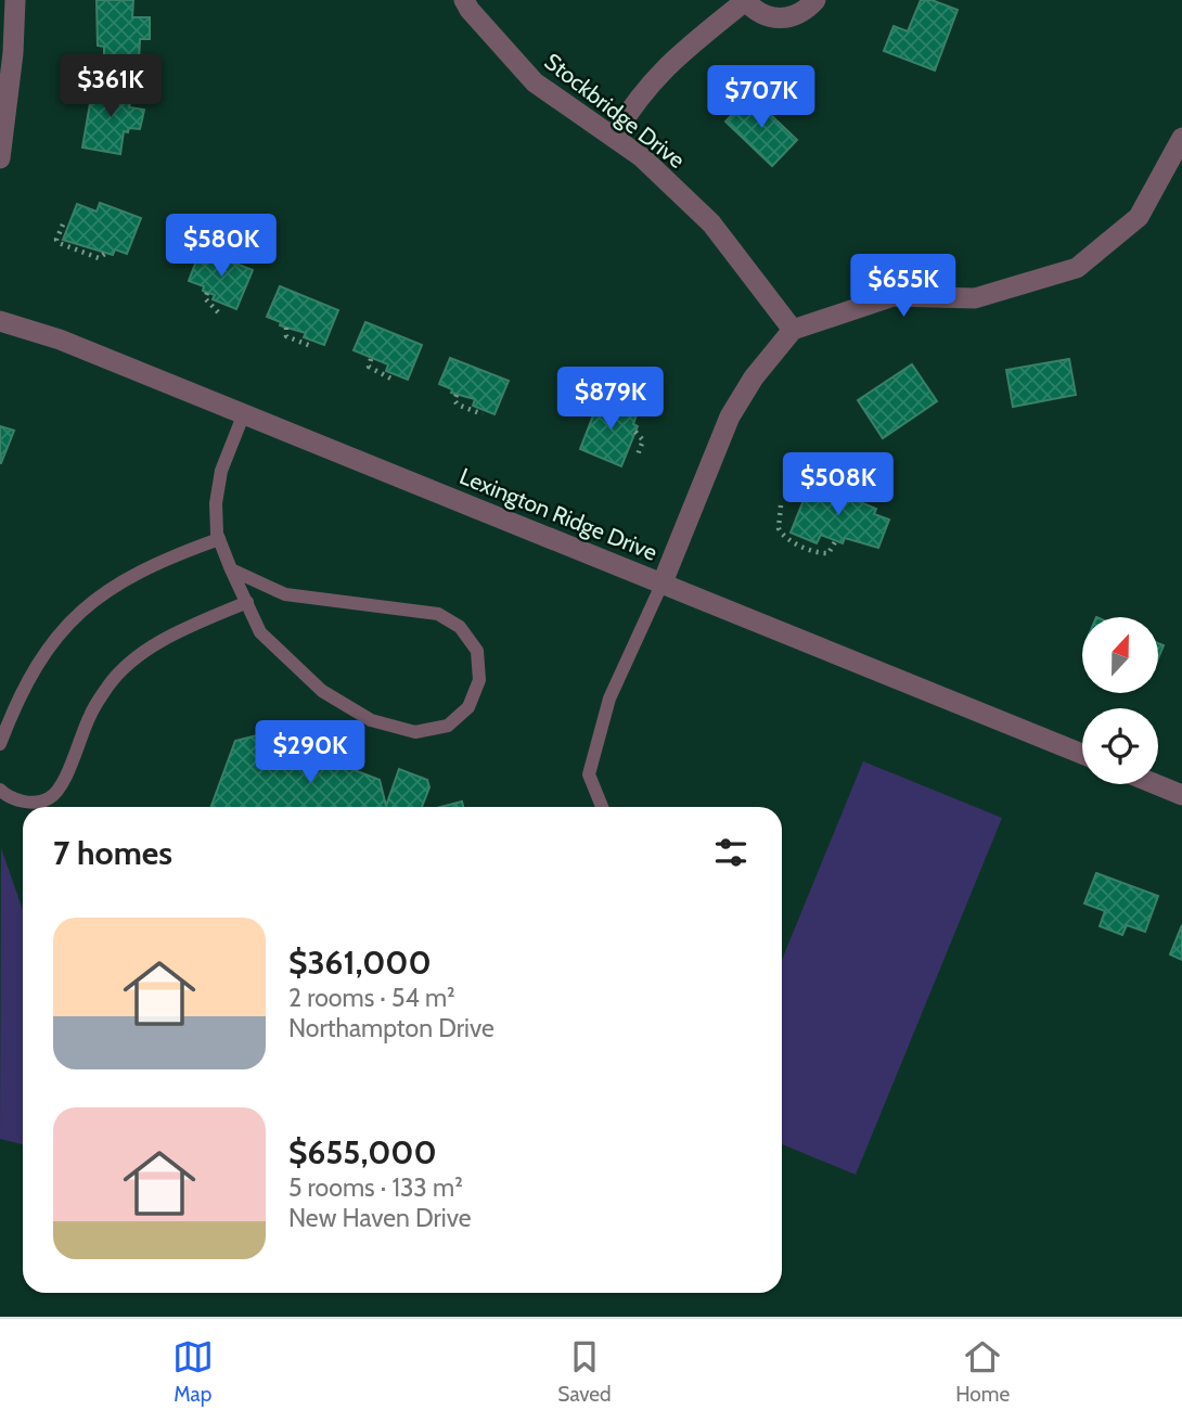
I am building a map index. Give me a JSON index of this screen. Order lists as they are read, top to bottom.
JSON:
{
  "streets": {
    "street": ["Stockbridge Drive", "Lexington Ridge Drive"]
  },
  "north": "top",
  "page": {
    "price": [
      "$361K",
      "$707K",
      "$580K",
      "$655K",
      "$879K",
      "$508K",
      "$290K"
    ],
    "heading": "7 homes",
    "list": [
      {
        "name": "$361,000",
        "note": "2 rooms · 54 m² · Northampton Drive"
      },
      {
        "name": "$655,000",
        "note": "5 rooms · 133 m² · New Haven Drive"
      }
    ],
    "tabs": ["Map", "Saved", "Home"]
  }
}
